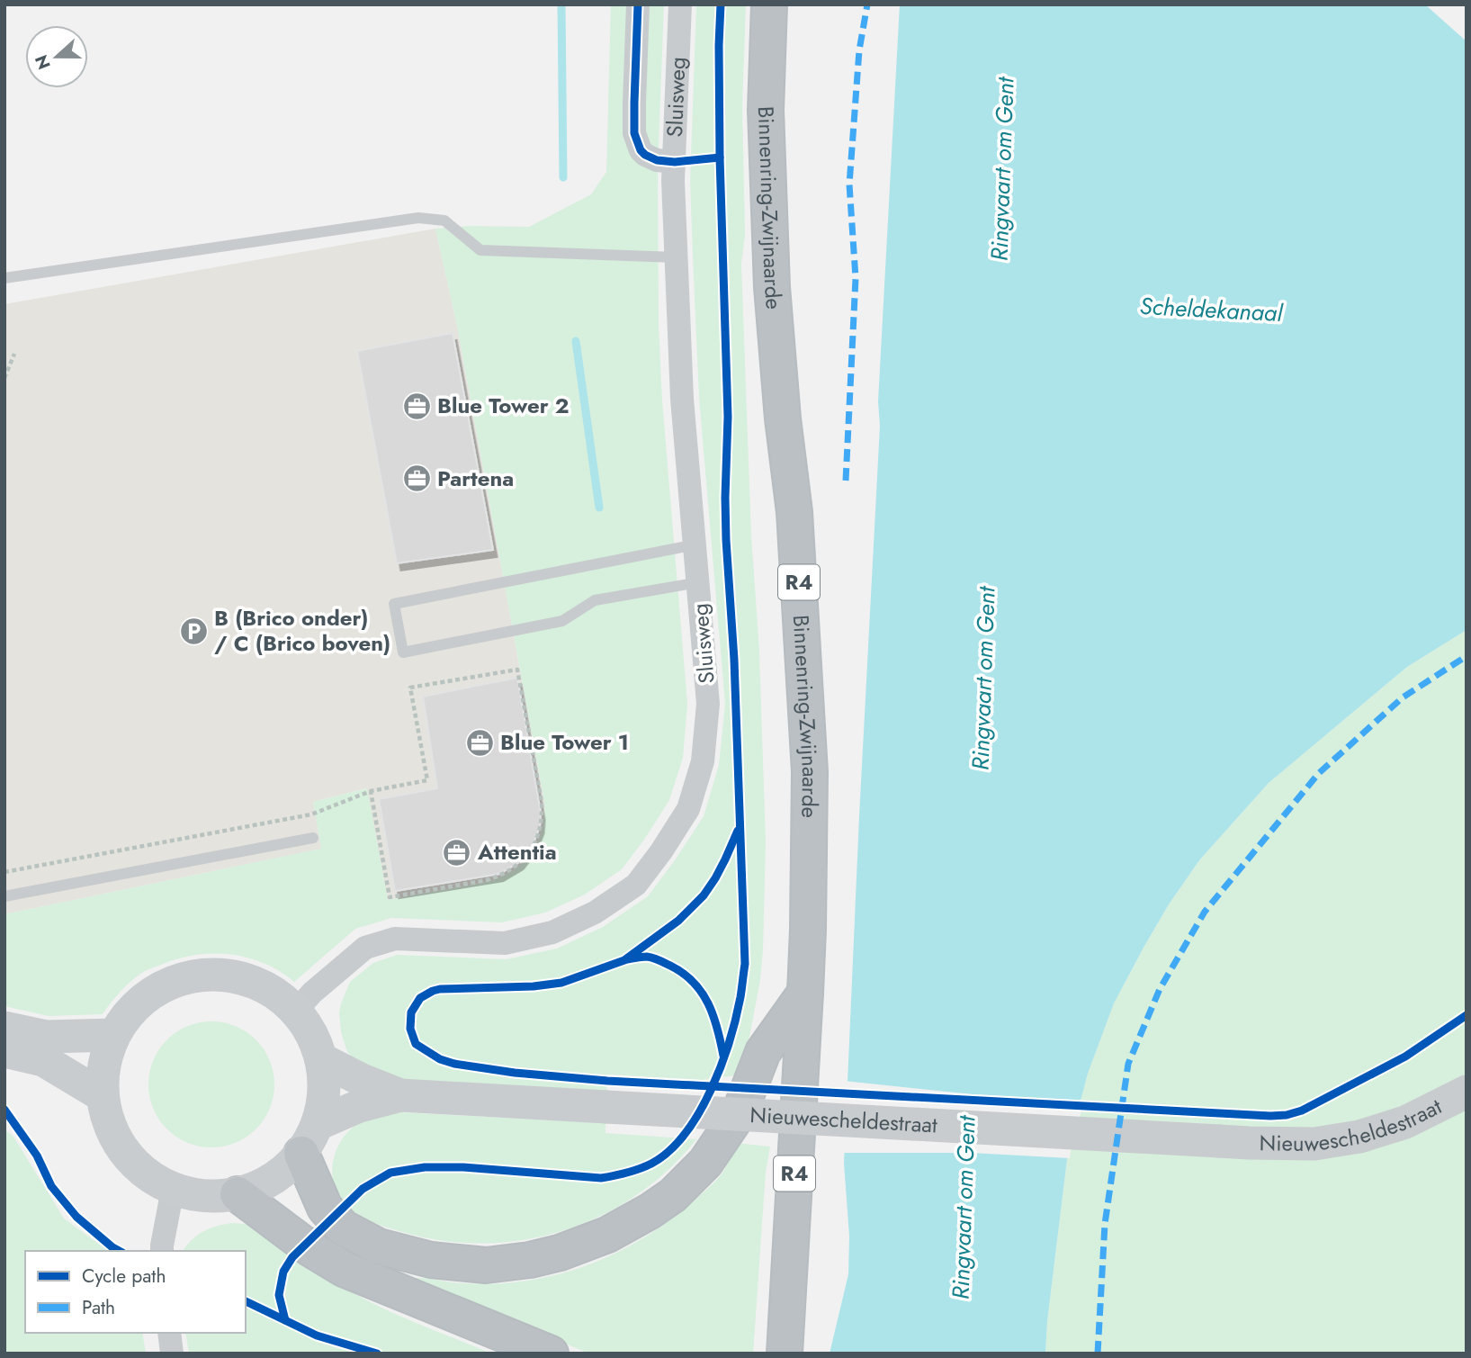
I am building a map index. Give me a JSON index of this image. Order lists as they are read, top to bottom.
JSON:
{
  "streets": {
    "highway": ["Binnenring-Zwijnaarde", "R4"],
    "main road": ["Nieuwescheldestraat"],
    "street": ["Sluisweg"]
  },
  "crossings": [
    ["Sluisweg", "Nieuwescheldestraat"]
  ],
  "water": ["Ringvaart om Gent", "Scheldekanaal"],
  "places": {
    "office": [
      "Blue Tower 2",
      "Partena",
      "Blue Tower 1",
      "Attentia"
    ],
    "parking": ["B (Brico onder) / C (Brico boven)"]
  },
  "legend": ["Cycle path", "Path"],
  "north": "left"
}
